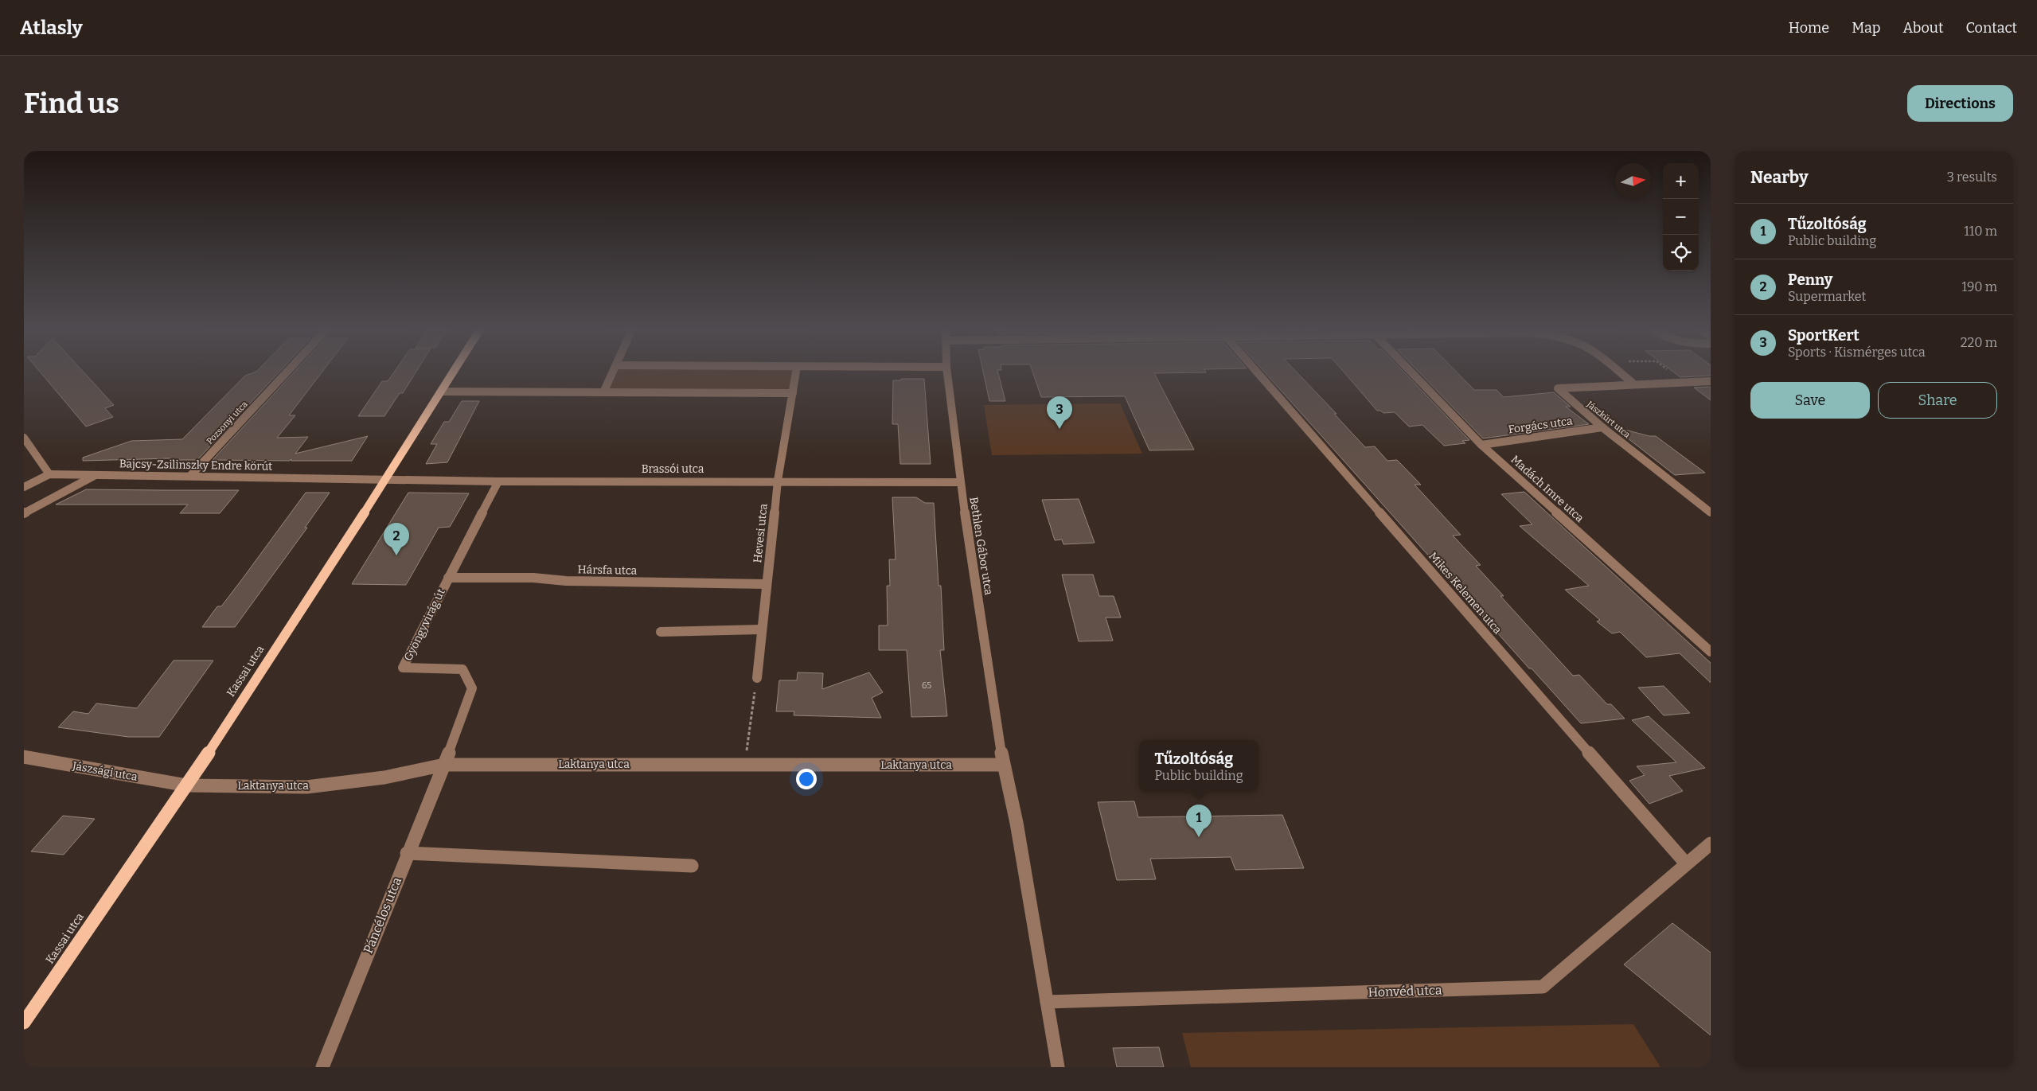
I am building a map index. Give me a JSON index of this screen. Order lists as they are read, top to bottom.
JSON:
{
  "streets": {
    "main road": ["Kassai utca"],
    "street": [
      "Jászkürt utca",
      "Pozsonyi utca",
      "Forgács utca",
      "Bajcsy-Zsilinszky Endre körút",
      "Brassói utca",
      "Madách Imre utca",
      "Hevesi utca",
      "Bethlen Gábor utca",
      "Hársfa utca",
      "Mikes Kelemen utca",
      "Gyöngyvirág út",
      "Laktanya utca",
      "Jászsági utca",
      "Páncélos utca",
      "Honvéd utca"
    ]
  },
  "crossings": [
    ["Jászkürt utca", "Forgács utca"],
    ["Pozsonyi utca", "Bajcsy-Zsilinszky Endre körút"],
    ["Forgács utca", "Madách Imre utca"],
    ["Bajcsy-Zsilinszky Endre körút", "Brassói utca"],
    ["Bajcsy-Zsilinszky Endre körút", "Kassai utca"],
    ["Brassói utca", "Hevesi utca"],
    ["Brassói utca", "Bethlen Gábor utca"],
    ["Brassói utca", "Gyöngyvirág út"],
    ["Brassói utca", "Kassai utca"],
    ["Hevesi utca", "Hársfa utca"],
    ["Bethlen Gábor utca", "Laktanya utca"],
    ["Bethlen Gábor utca", "Honvéd utca"],
    ["Hársfa utca", "Gyöngyvirág út"],
    ["Mikes Kelemen utca", "Honvéd utca"],
    ["Gyöngyvirág út", "Laktanya utca"],
    ["Gyöngyvirág út", "Páncélos utca"],
    ["Kassai utca", "Laktanya utca"],
    ["Kassai utca", "Jászsági utca"],
    ["Laktanya utca", "Jászsági utca"],
    ["Laktanya utca", "Páncélos utca"]
  ],
  "house_numbers": ["65"],
  "north": "right",
  "page": {
    "header": "Atlasly",
    "nav": [
      "Home",
      "Map",
      "About",
      "Contact"
    ],
    "buttons": [
      "Directions",
      ["Save", "Share"]
    ],
    "title": "Find us",
    "heading": ["Nearby", "3 results"],
    "map_buttons": ["+", "−"],
    "list": [
      {
        "mark": "1",
        "name": "Tűzoltóság",
        "note": "Public building",
        "value": "110 m"
      },
      {
        "mark": "2",
        "name": "Penny",
        "note": "Supermarket",
        "value": "190 m"
      },
      {
        "mark": "3",
        "name": "SportKert",
        "note": "Sports · Kismérges utca",
        "value": "220 m"
      }
    ],
    "pins": ["3", "2", "1"],
    "popup": ["Tűzoltóság", "Public building"]
  }
}
